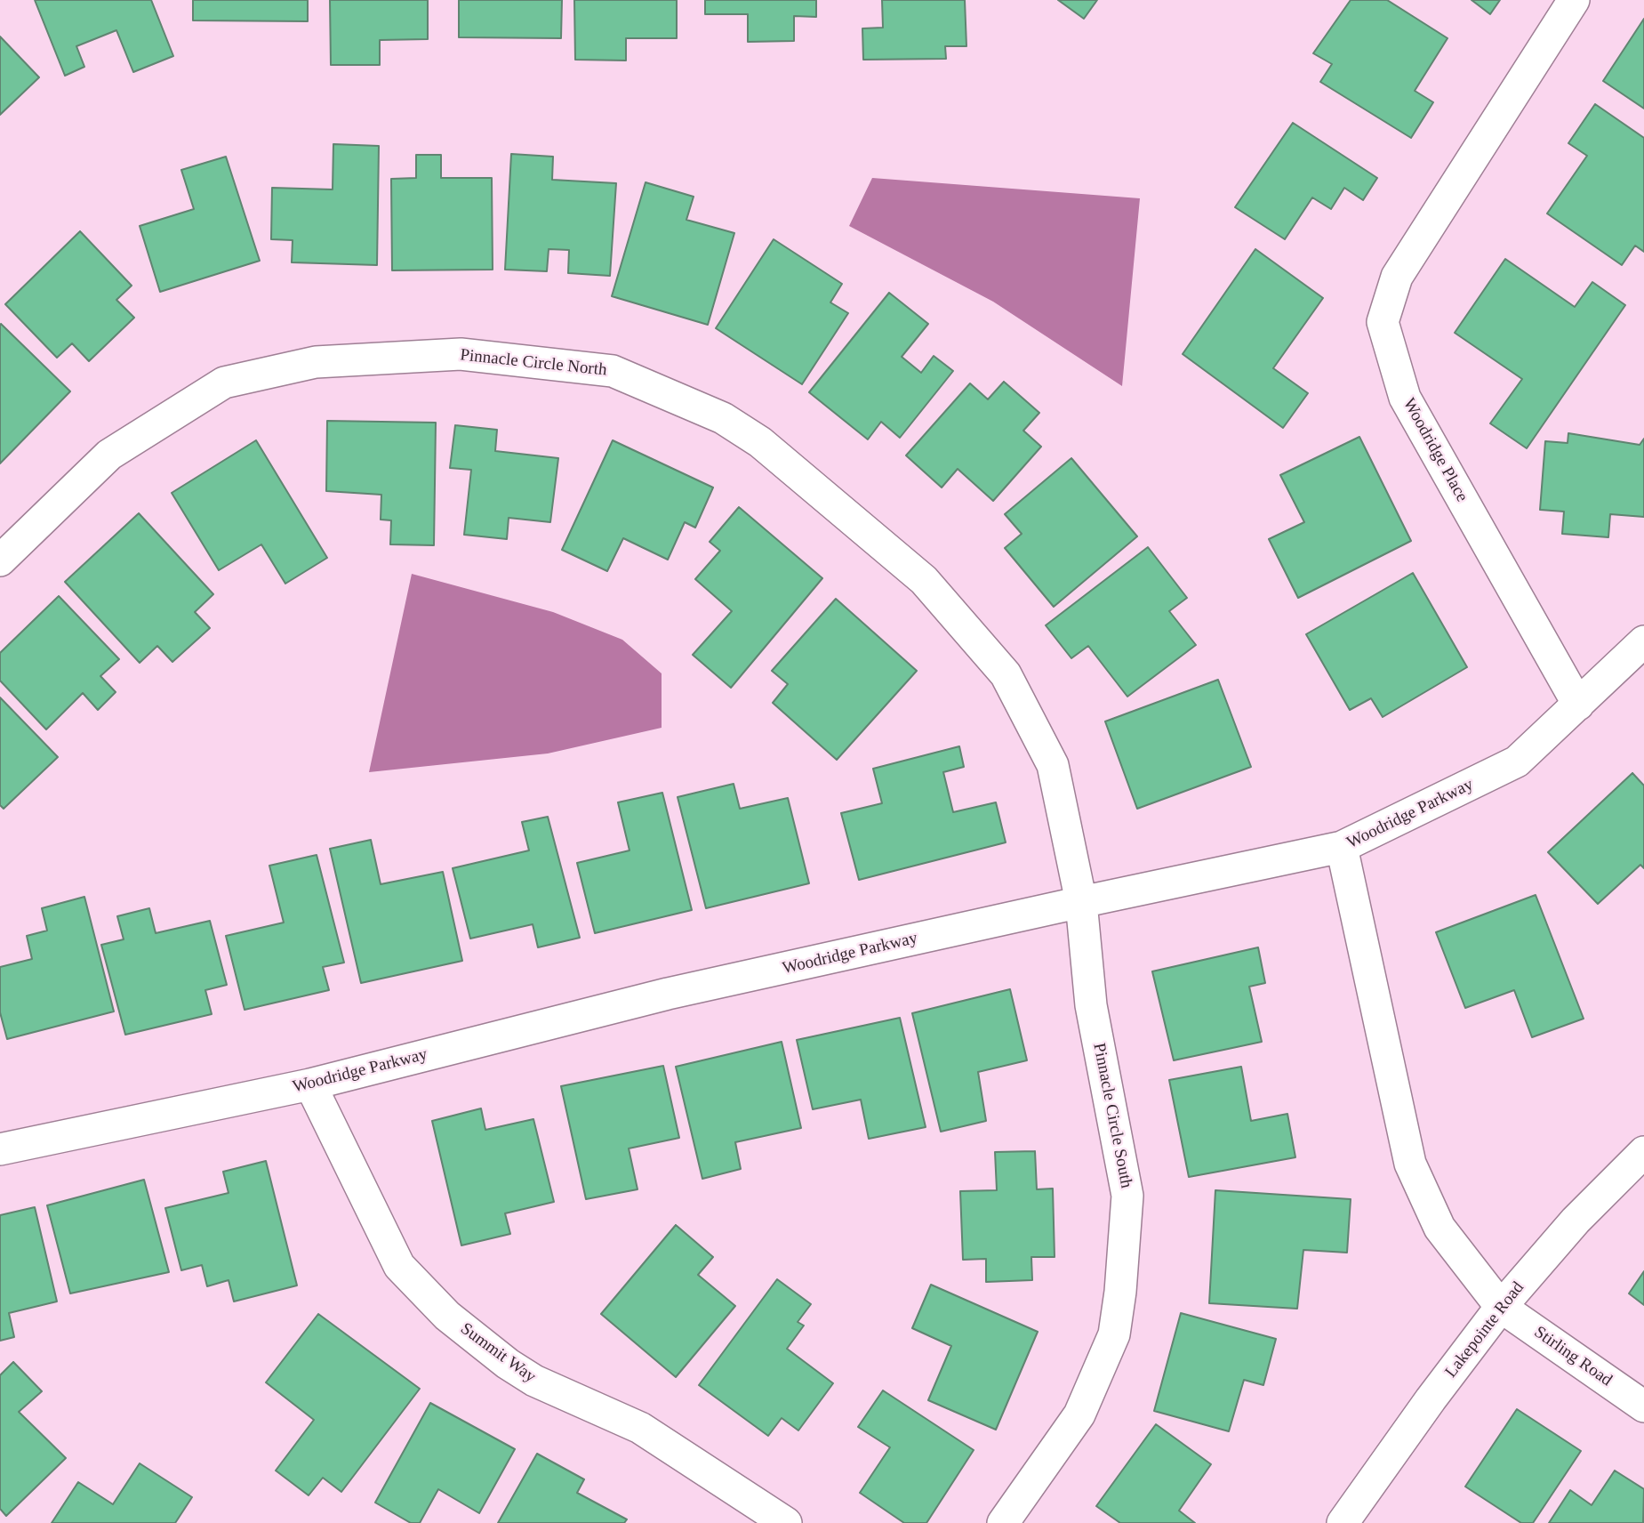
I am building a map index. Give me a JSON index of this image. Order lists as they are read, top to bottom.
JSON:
{
  "streets": {
    "street": [
      "Pinnacle Circle North",
      "Woodridge Place",
      "Woodridge Parkway",
      "Pinnacle Circle South",
      "Lakepointe Road",
      "Summit Way",
      "Stirling Road"
    ]
  },
  "crossings": [
    ["Pinnacle Circle North", "Woodridge Parkway"],
    ["Pinnacle Circle North", "Pinnacle Circle South"],
    ["Woodridge Place", "Woodridge Parkway"],
    ["Woodridge Parkway", "Pinnacle Circle South"],
    ["Woodridge Parkway", "Summit Way"],
    ["Woodridge Parkway", "Stirling Road"],
    ["Lakepointe Road", "Stirling Road"]
  ]
}
